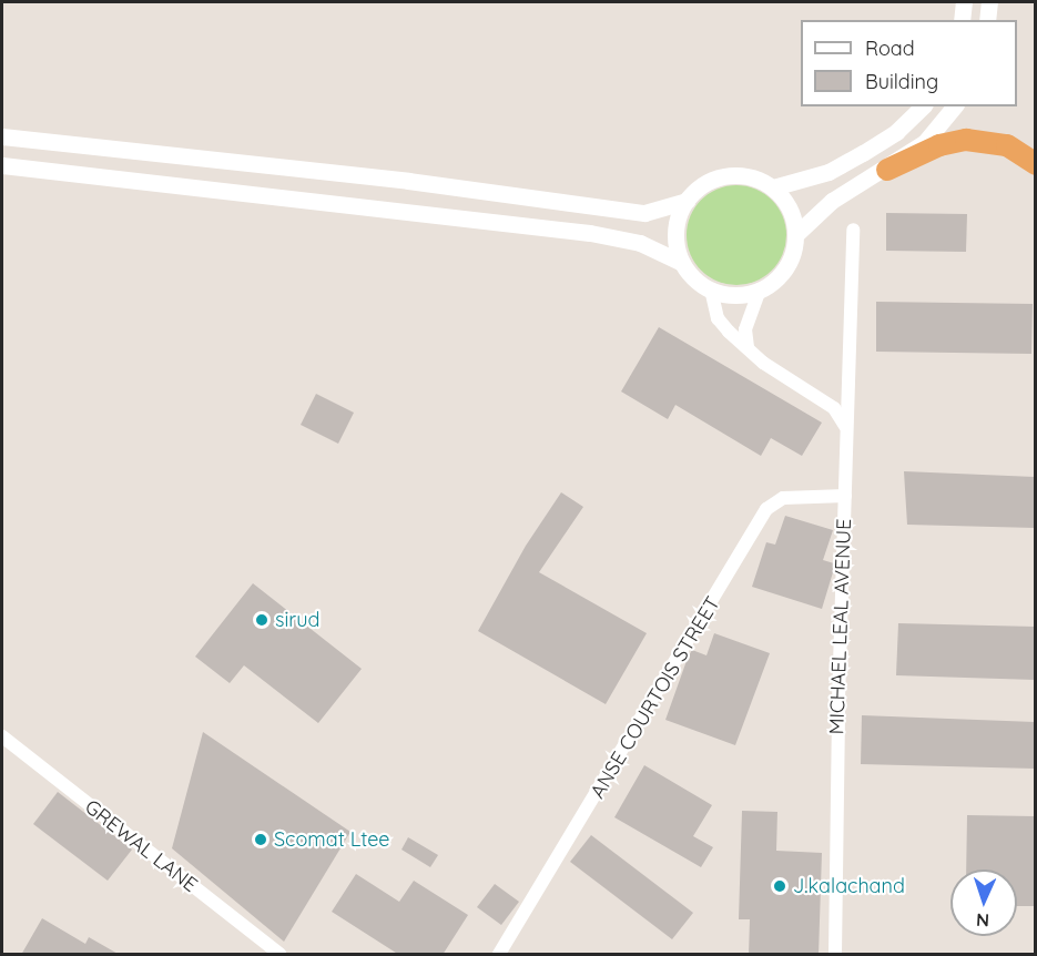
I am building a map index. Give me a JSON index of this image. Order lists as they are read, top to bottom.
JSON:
{
  "streets": {
    "street": ["MICHAEL LEAL AVENUE", "ANSE COURTOIS STREET", "GREWAL LANE"]
  },
  "crossings": [
    ["MICHAEL LEAL AVENUE", "ANSE COURTOIS STREET"]
  ],
  "places": ["sirud", "Scomat Ltee", "J.kalachand"],
  "legend": ["Road", "Building"],
  "north": "bottom"
}
